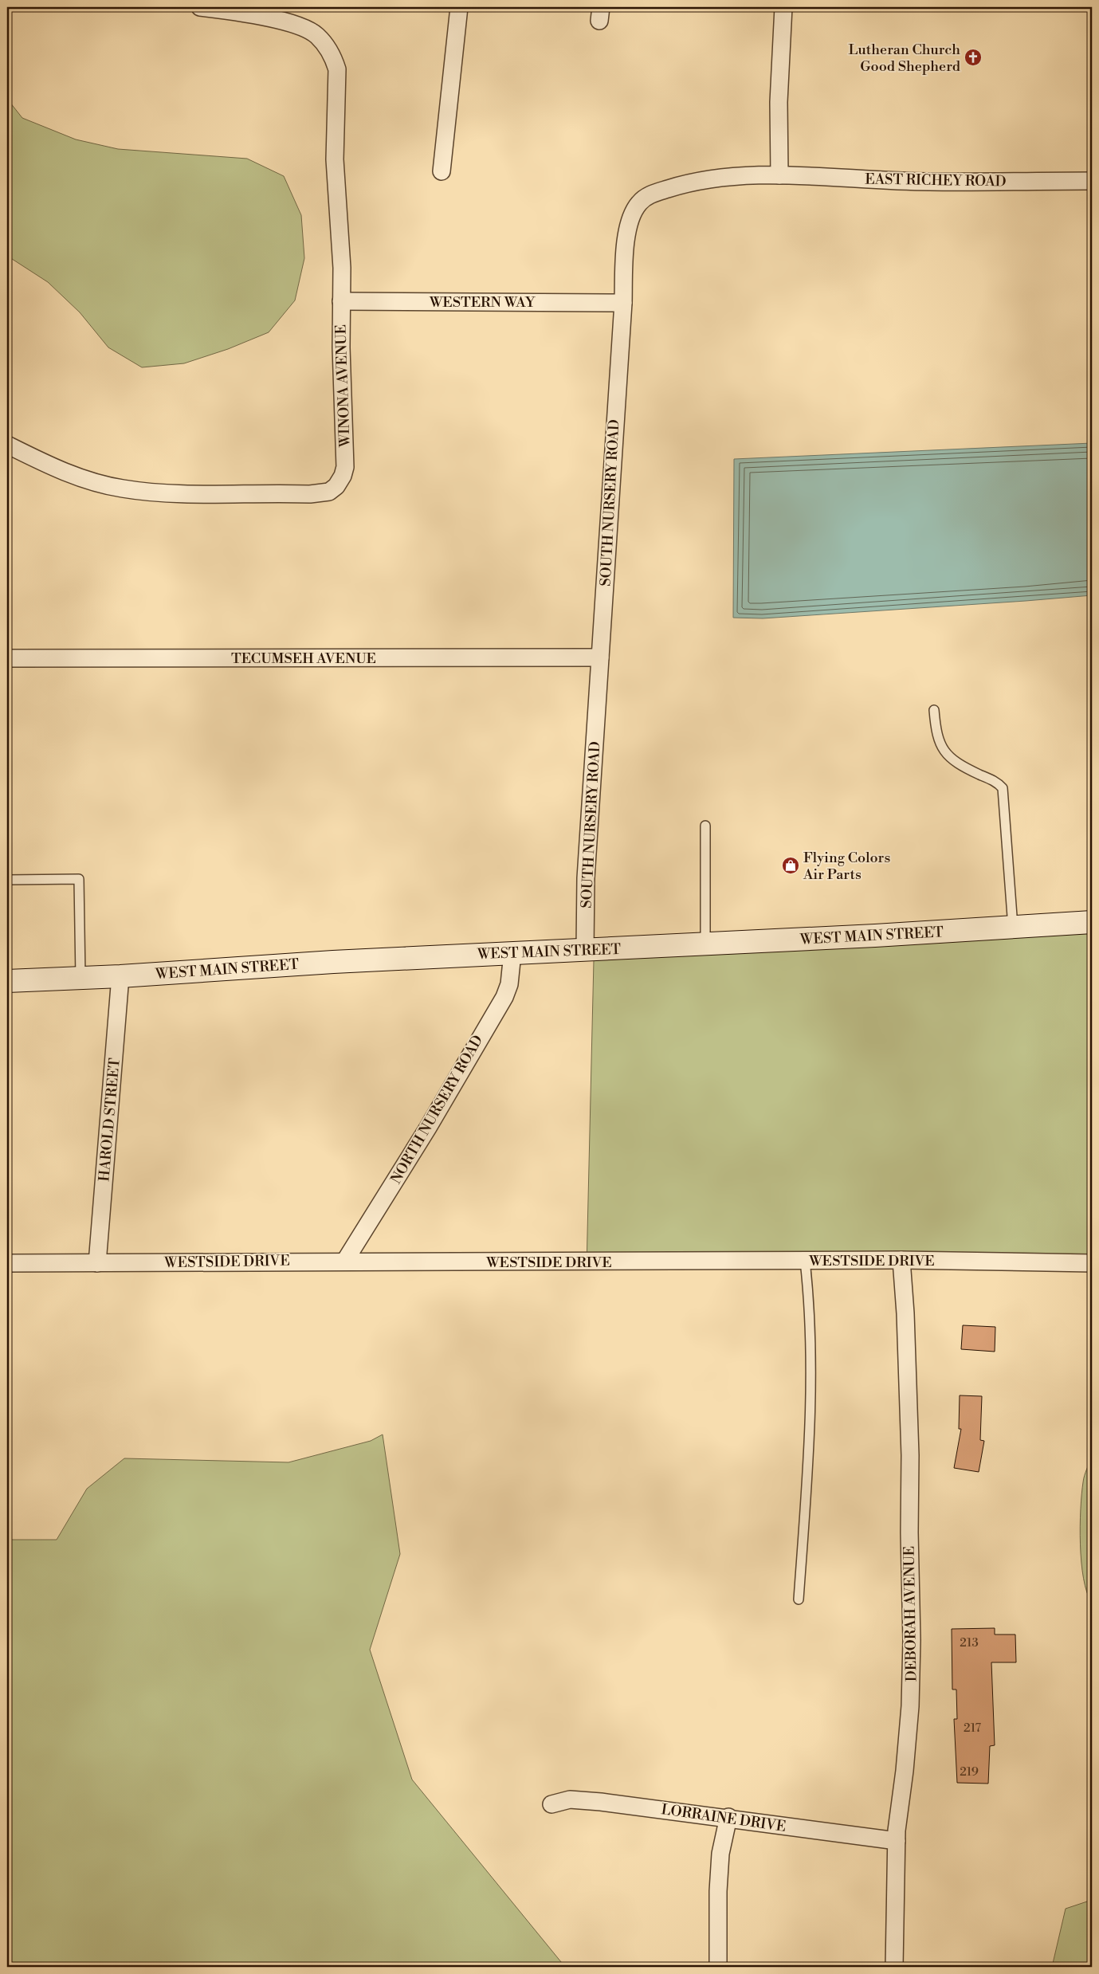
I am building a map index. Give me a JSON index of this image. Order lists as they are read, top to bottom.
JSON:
{
  "streets": {
    "main road": ["WEST MAIN STREET"],
    "street": [
      "EAST RICHEY ROAD",
      "WESTERN WAY",
      "WINONA AVENUE",
      "SOUTH NURSERY ROAD",
      "TECUMSEH AVENUE",
      "NORTH NURSERY ROAD",
      "HAROLD STREET",
      "WESTSIDE DRIVE",
      "DEBORAH AVENUE",
      "LORRAINE DRIVE"
    ]
  },
  "crossings": [
    ["EAST RICHEY ROAD", "SOUTH NURSERY ROAD"],
    ["WESTERN WAY", "WINONA AVENUE"],
    ["WESTERN WAY", "SOUTH NURSERY ROAD"],
    ["SOUTH NURSERY ROAD", "TECUMSEH AVENUE"],
    ["SOUTH NURSERY ROAD", "WEST MAIN STREET"],
    ["WEST MAIN STREET", "NORTH NURSERY ROAD"],
    ["WEST MAIN STREET", "HAROLD STREET"],
    ["NORTH NURSERY ROAD", "WESTSIDE DRIVE"],
    ["HAROLD STREET", "WESTSIDE DRIVE"],
    ["WESTSIDE DRIVE", "DEBORAH AVENUE"],
    ["DEBORAH AVENUE", "LORRAINE DRIVE"]
  ],
  "places": {
    "church": ["Lutheran Church Good Shepherd"],
    "shop": ["Flying Colors Air Parts"]
  },
  "house_numbers": ["213", "217", "219"]
}
